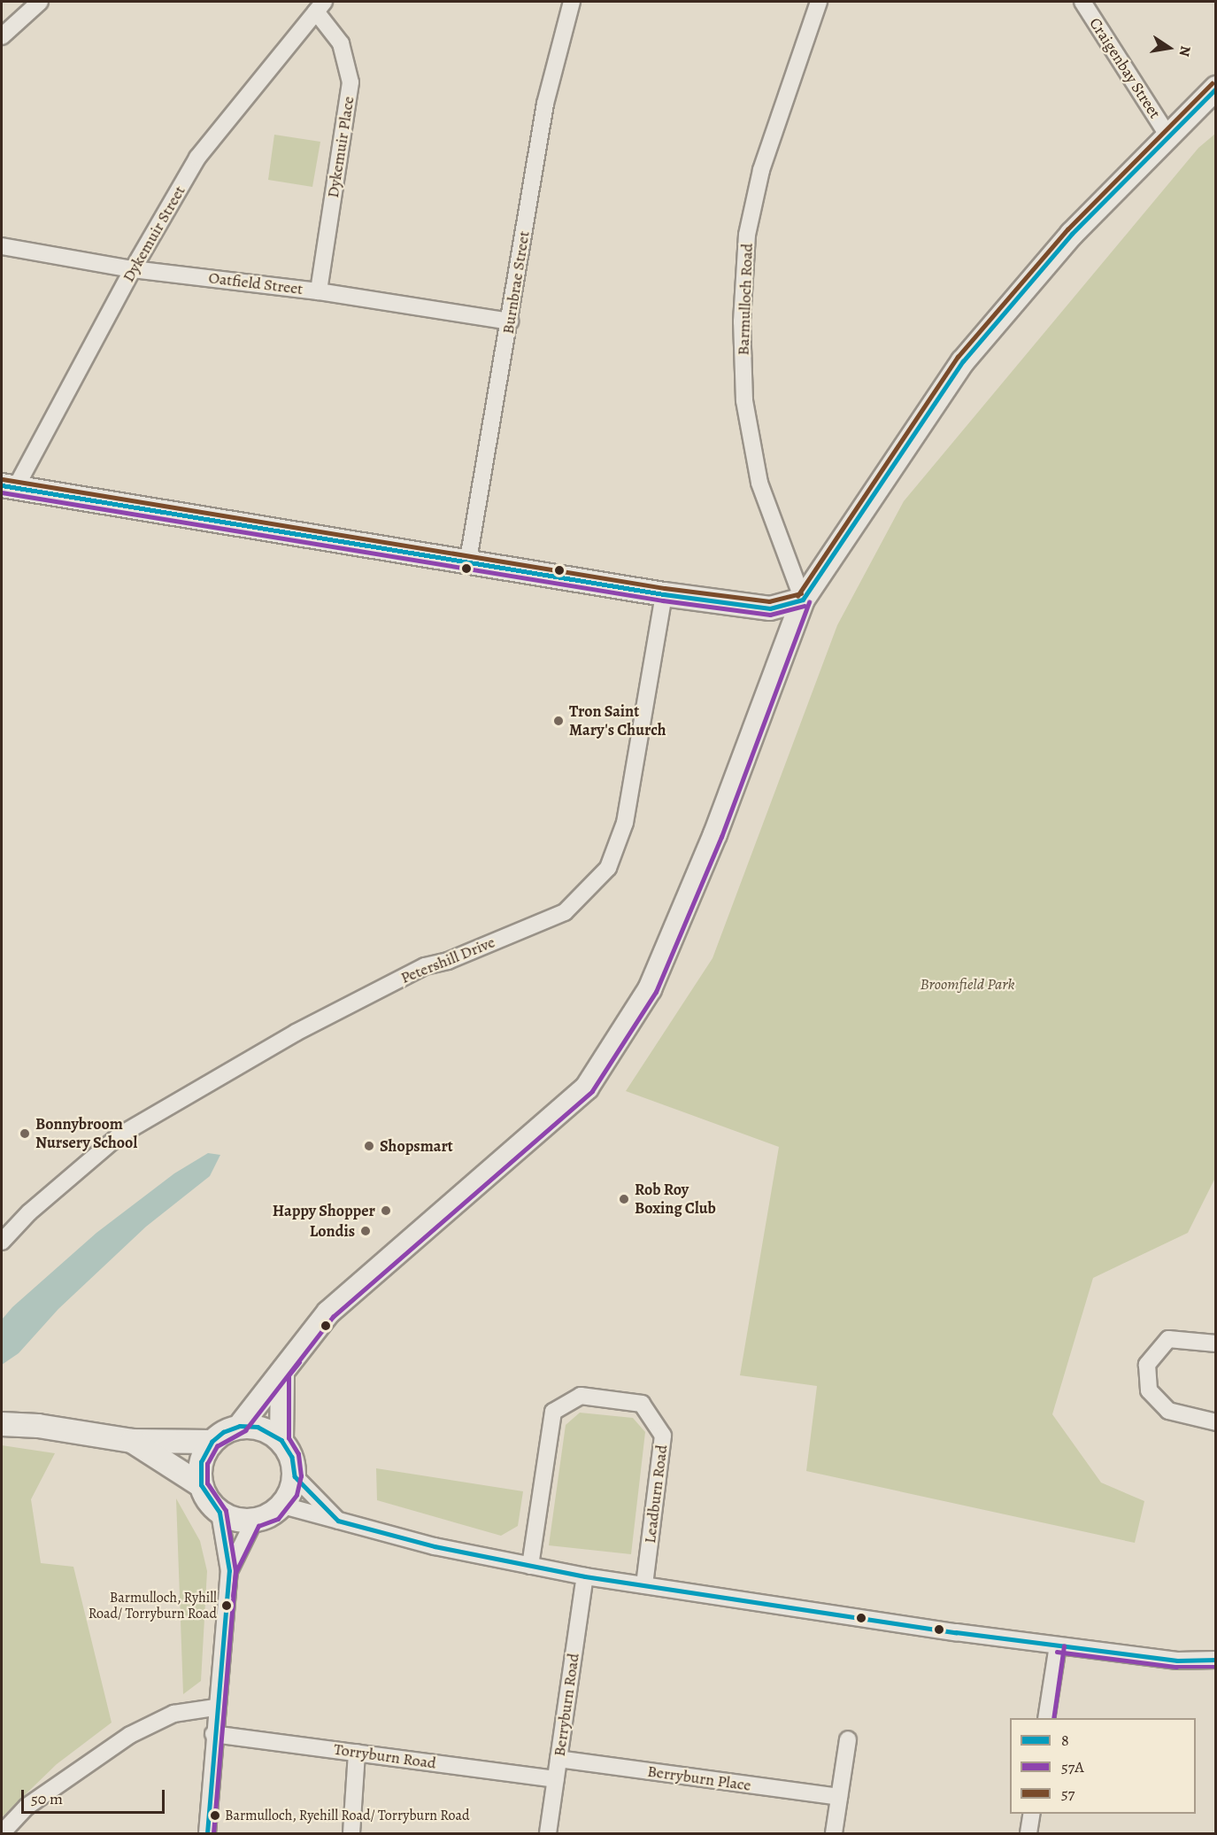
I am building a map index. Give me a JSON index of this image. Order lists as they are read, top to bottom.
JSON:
{
  "streets": {
    "street": [
      "Craigenbay Street",
      "Dykemuir Place",
      "Dykemuir Street",
      "Burnbrae Street",
      "Oatfield Street",
      "Barmulloch Road",
      "Petershill Drive",
      "Leadburn Road",
      "Berryburn Road",
      "Torryburn Road",
      "Berryburn Place"
    ]
  },
  "crossings": [
    ["Dykemuir Place", "Dykemuir Street"],
    ["Dykemuir Place", "Oatfield Street"],
    ["Dykemuir Street", "Oatfield Street"],
    ["Burnbrae Street", "Oatfield Street"],
    ["Berryburn Road", "Torryburn Road"],
    ["Berryburn Road", "Berryburn Place"]
  ],
  "parks": ["Broomfield Park"],
  "places": [
    "Tron Saint Mary's Church",
    "Bonnybroom Nursery School",
    "Shopsmart",
    "Rob Roy Boxing Club",
    "Happy Shopper",
    "Londis",
    "Barmulloch, Ryhill Road/ Torryburn Road",
    "Barmulloch, Ryehill Road/ Torryburn Road"
  ],
  "lines": ["transit line 57", "transit line 8", "transit line 57A"],
  "legend": ["8", "57A", "57"],
  "scale_bar": "50 m",
  "north": "right"
}
